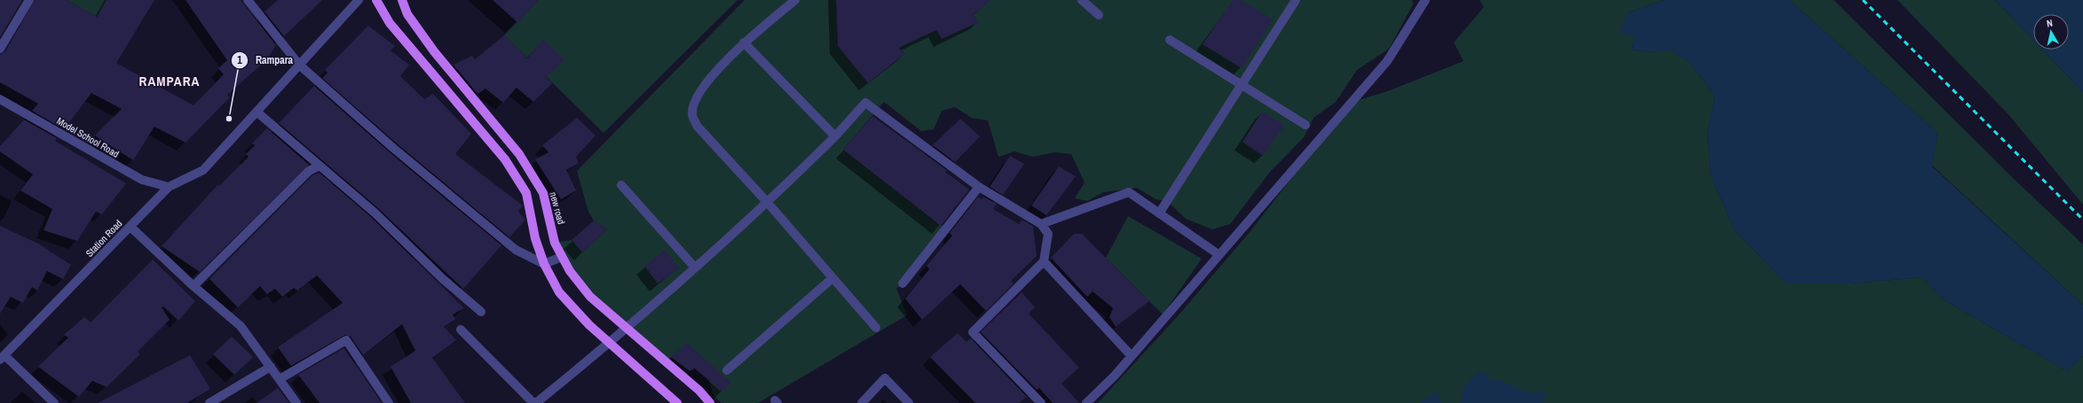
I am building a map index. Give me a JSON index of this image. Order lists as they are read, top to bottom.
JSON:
{
  "streets": {
    "main road": ["new road"],
    "street": ["Model School Road", "Station Road"]
  },
  "crossings": [
    ["Model School Road", "Station Road"]
  ],
  "districts": ["RAMPARA"],
  "places": ["Rampara"],
  "north": "top"
}
